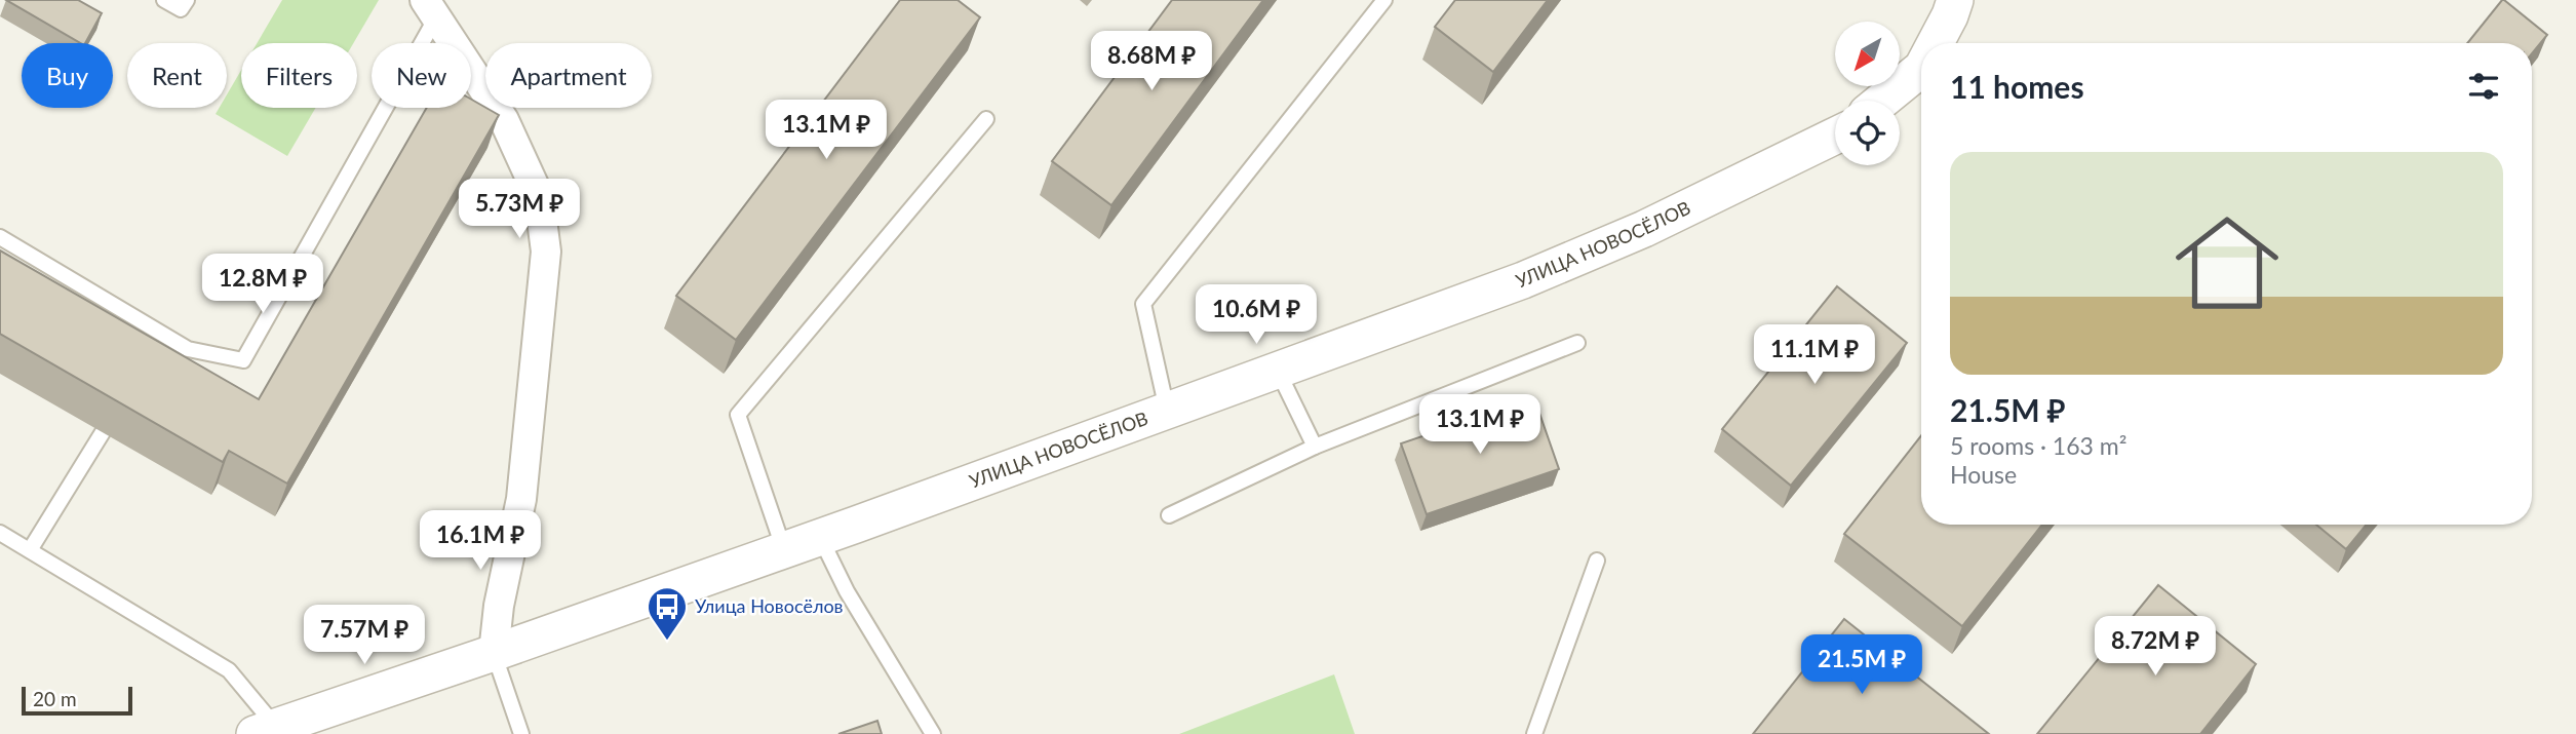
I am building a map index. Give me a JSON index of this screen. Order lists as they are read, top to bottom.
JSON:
{
  "streets": {
    "street": ["УЛИЦА НОВОСЁЛОВ"]
  },
  "places": {
    "bus stop": ["Улица Новосёлов"]
  },
  "scale_bar": "20 m",
  "north": "bottom left",
  "page": {
    "price": [
      "8.68M ₽",
      "13.1M ₽",
      "5.73M ₽",
      "12.8M ₽",
      "10.6M ₽",
      "11.1M ₽",
      "13.1M ₽",
      "16.1M ₽",
      "7.57M ₽",
      "8.72M ₽",
      "21.5M ₽"
    ],
    "chip": [
      "Buy",
      "Rent",
      "Filters",
      "New",
      "Apartment"
    ],
    "heading": "11 homes",
    "list": [
      {
        "name": "21.5M ₽",
        "note": "5 rooms · 163 m² · House"
      }
    ],
    "scale": "20 m"
  }
}
